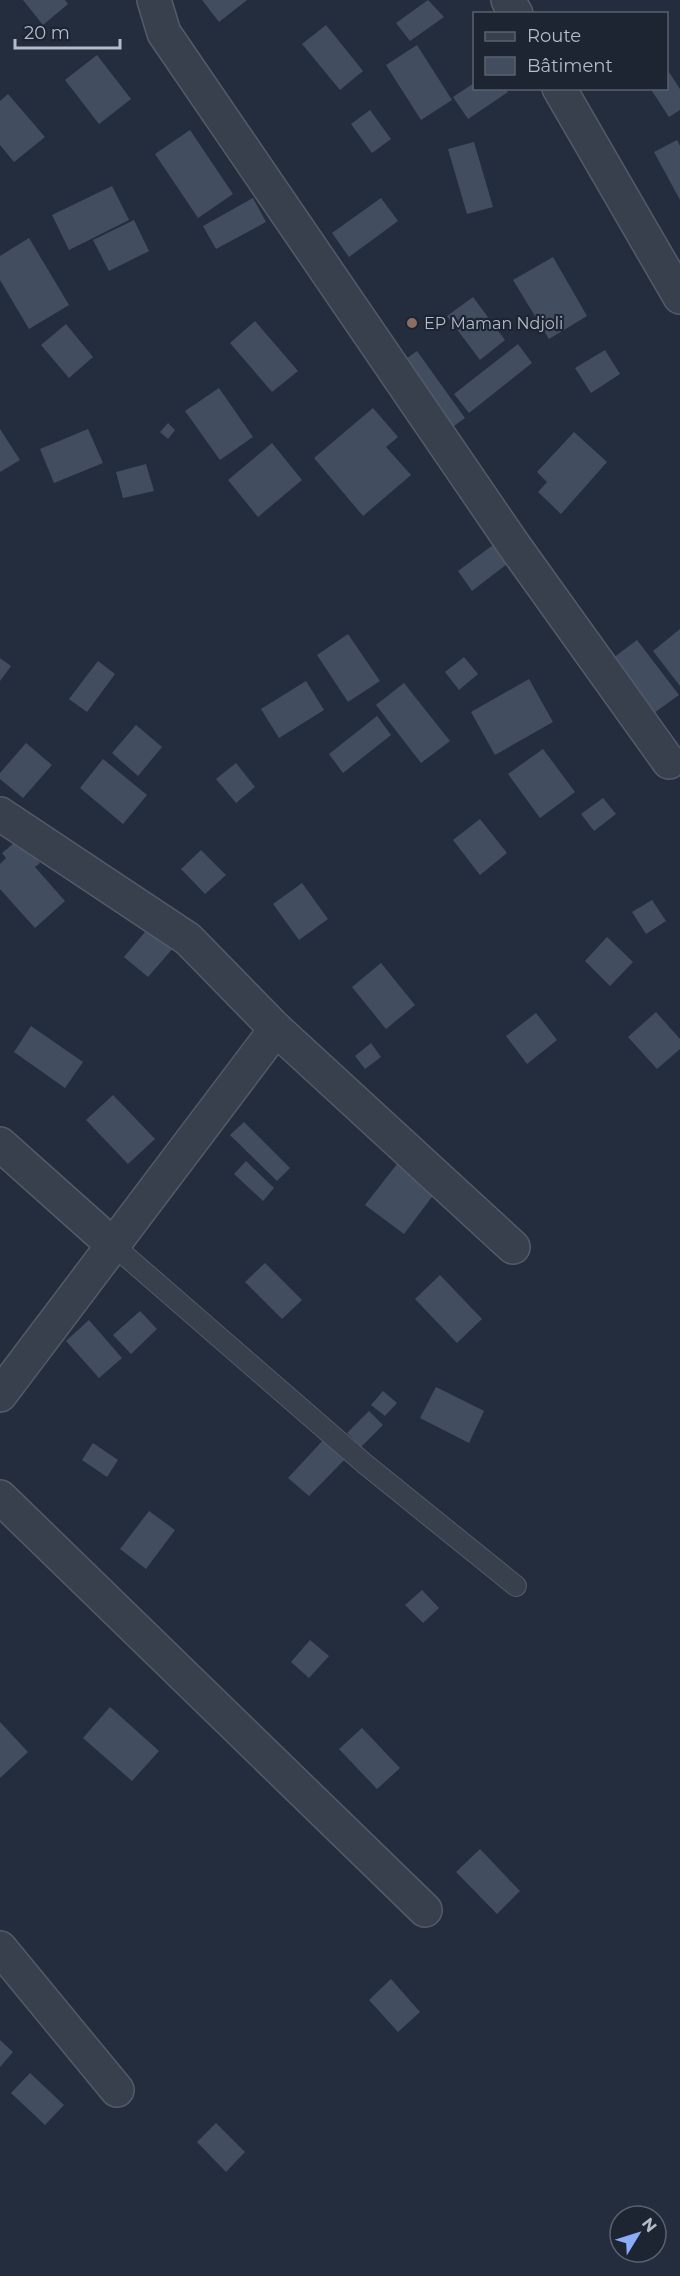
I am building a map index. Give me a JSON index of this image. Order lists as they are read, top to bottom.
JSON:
{
  "places": ["EP Maman Ndjoli"],
  "legend": ["Route", "Bâtiment"],
  "scale_bar": "20 m",
  "north": "top right"
}
